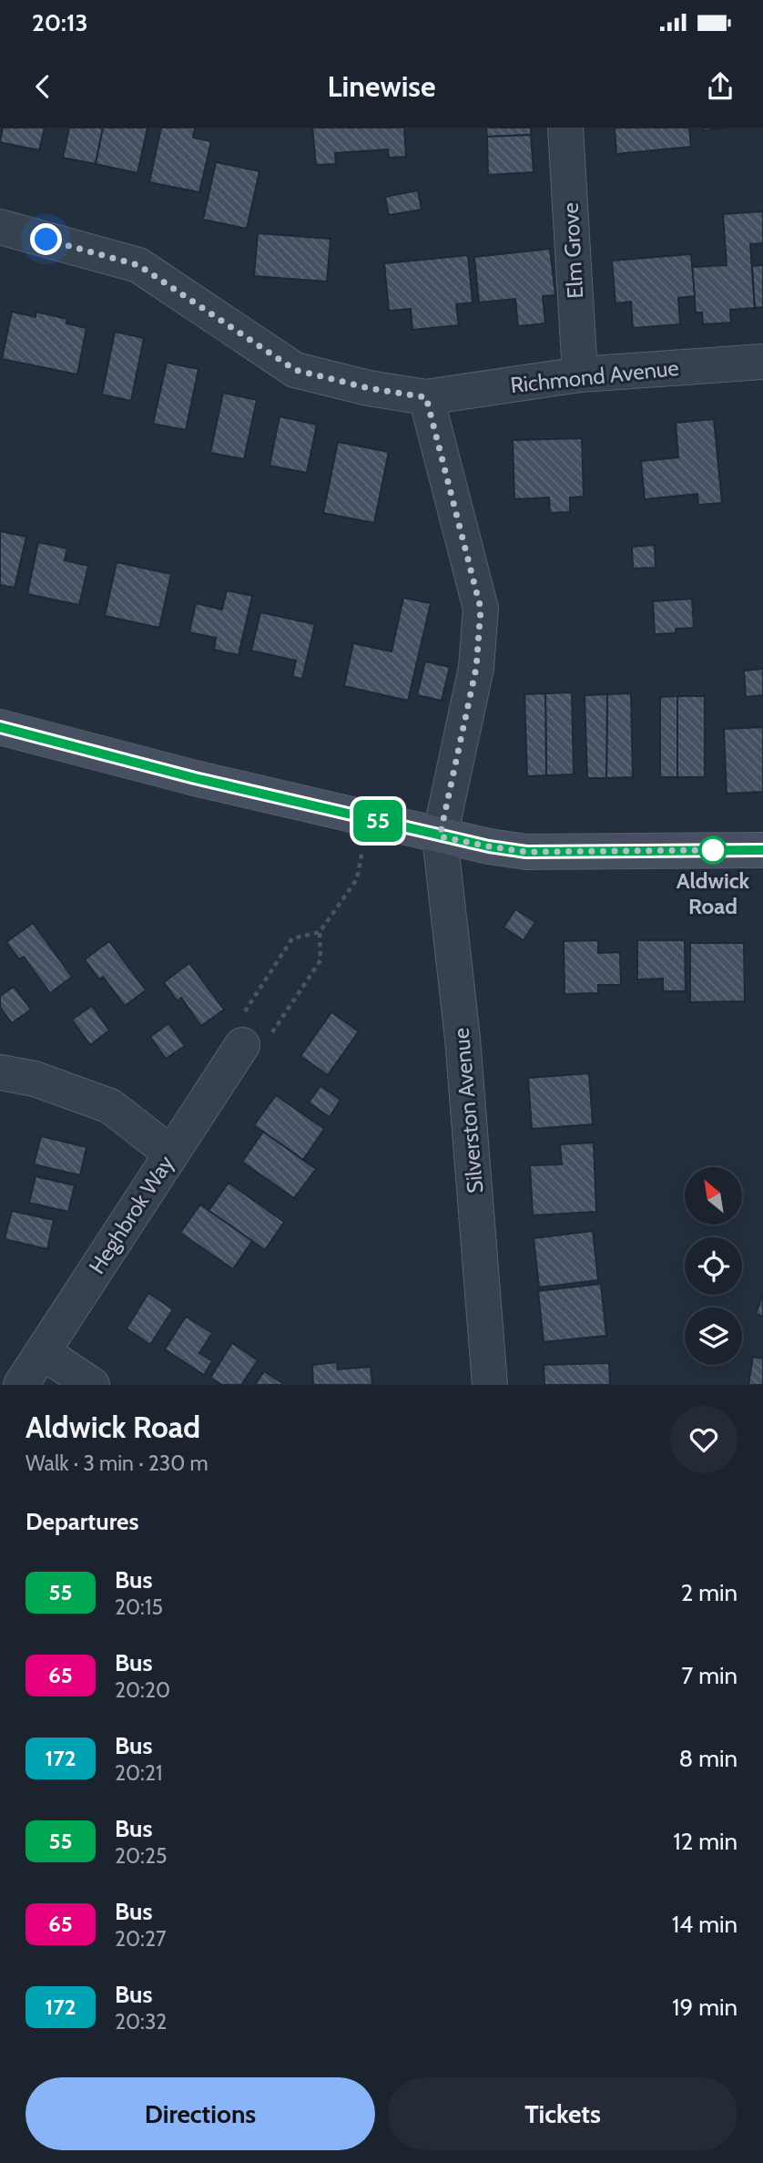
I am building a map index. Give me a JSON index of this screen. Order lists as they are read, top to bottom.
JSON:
{
  "streets": {
    "street": [
      "Elm Grove",
      "Richmond Avenue",
      "Silverston Avenue",
      "Heghbrok Way"
    ]
  },
  "crossings": [
    ["Elm Grove", "Richmond Avenue"],
    ["Richmond Avenue", "Silverston Avenue"]
  ],
  "places": ["Aldwick Road"],
  "lines": ["bus line 55"],
  "north": "top left",
  "page": {
    "status": "20:13",
    "header": "Linewise",
    "on_map": "55",
    "heading": [
      ["Aldwick Road", "Walk · 3 min · 230 m"],
      "Departures"
    ],
    "list": [
      {
        "mark": "55",
        "name": "Bus",
        "note": "20:15",
        "value": "2 min"
      },
      {
        "mark": "65",
        "name": "Bus",
        "note": "20:20",
        "value": "7 min"
      },
      {
        "mark": "172",
        "name": "Bus",
        "note": "20:21",
        "value": "8 min"
      },
      {
        "mark": "55",
        "name": "Bus",
        "note": "20:25",
        "value": "12 min"
      },
      {
        "mark": "65",
        "name": "Bus",
        "note": "20:27",
        "value": "14 min"
      },
      {
        "mark": "172",
        "name": "Bus",
        "note": "20:32",
        "value": "19 min"
      }
    ],
    "buttons": ["Directions", "Tickets"]
  }
}
